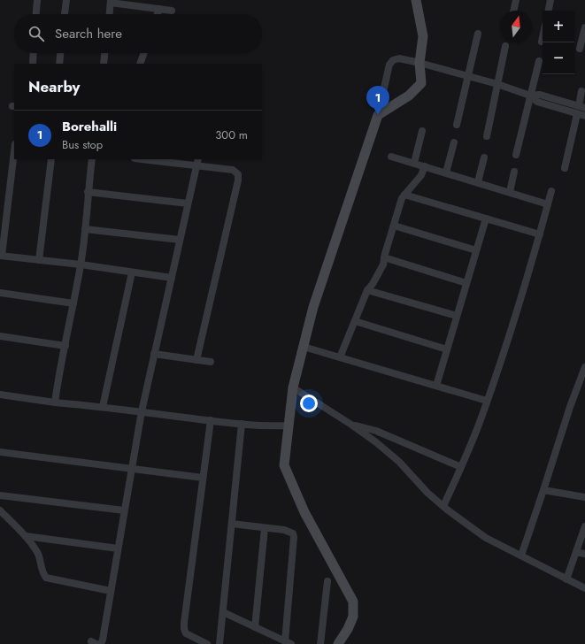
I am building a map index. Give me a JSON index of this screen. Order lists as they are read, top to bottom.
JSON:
{
  "north": "top",
  "page": {
    "map_buttons": ["+", "−"],
    "search": "Search here",
    "heading": "Nearby",
    "pins": "1",
    "list": [
      {
        "mark": "1",
        "name": "Borehalli",
        "note": "Bus stop",
        "value": "300 m"
      }
    ]
  }
}
